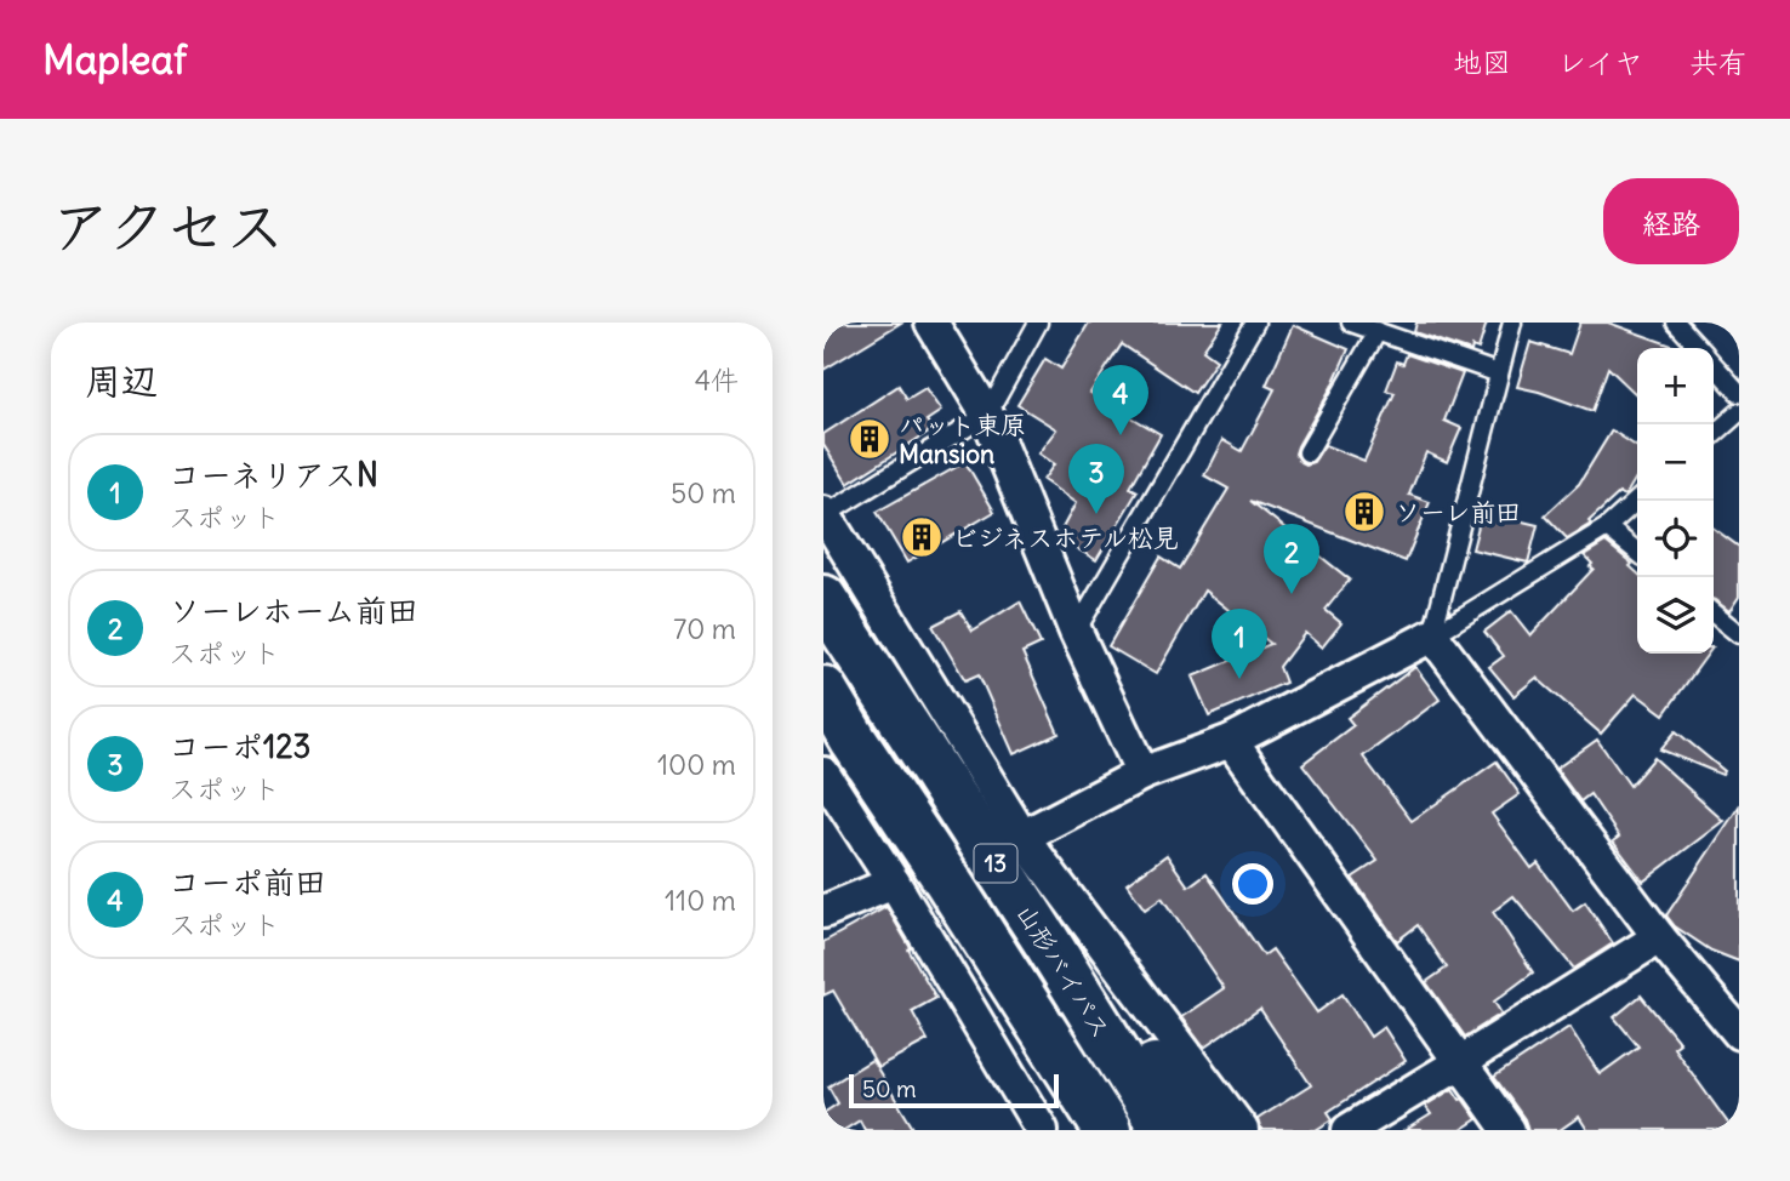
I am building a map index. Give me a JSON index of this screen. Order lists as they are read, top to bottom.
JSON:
{
  "streets": {
    "highway": ["13", "山形バイパス"]
  },
  "places": {
    "building": ["パット東原 Mansion", "ソーレ前田", "ビジネスホテル松見"]
  },
  "scale_bar": "50 m",
  "page": {
    "header": "Mapleaf",
    "nav": ["地図", "レイヤ", "共有"],
    "title": "アクセス",
    "buttons": "経路",
    "heading": ["周辺", "4件"],
    "map_buttons": ["+", "−"],
    "pins": [
      "4",
      "3",
      "2",
      "1"
    ],
    "list": [
      {
        "mark": "1",
        "name": "コーネリアスN",
        "note": "スポット",
        "value": "50 m"
      },
      {
        "mark": "2",
        "name": "ソーレホーム前田",
        "note": "スポット",
        "value": "70 m"
      },
      {
        "mark": "3",
        "name": "コーポ123",
        "note": "スポット",
        "value": "100 m"
      },
      {
        "mark": "4",
        "name": "コーポ前田",
        "note": "スポット",
        "value": "110 m"
      }
    ],
    "scale": "50 m"
  }
}
